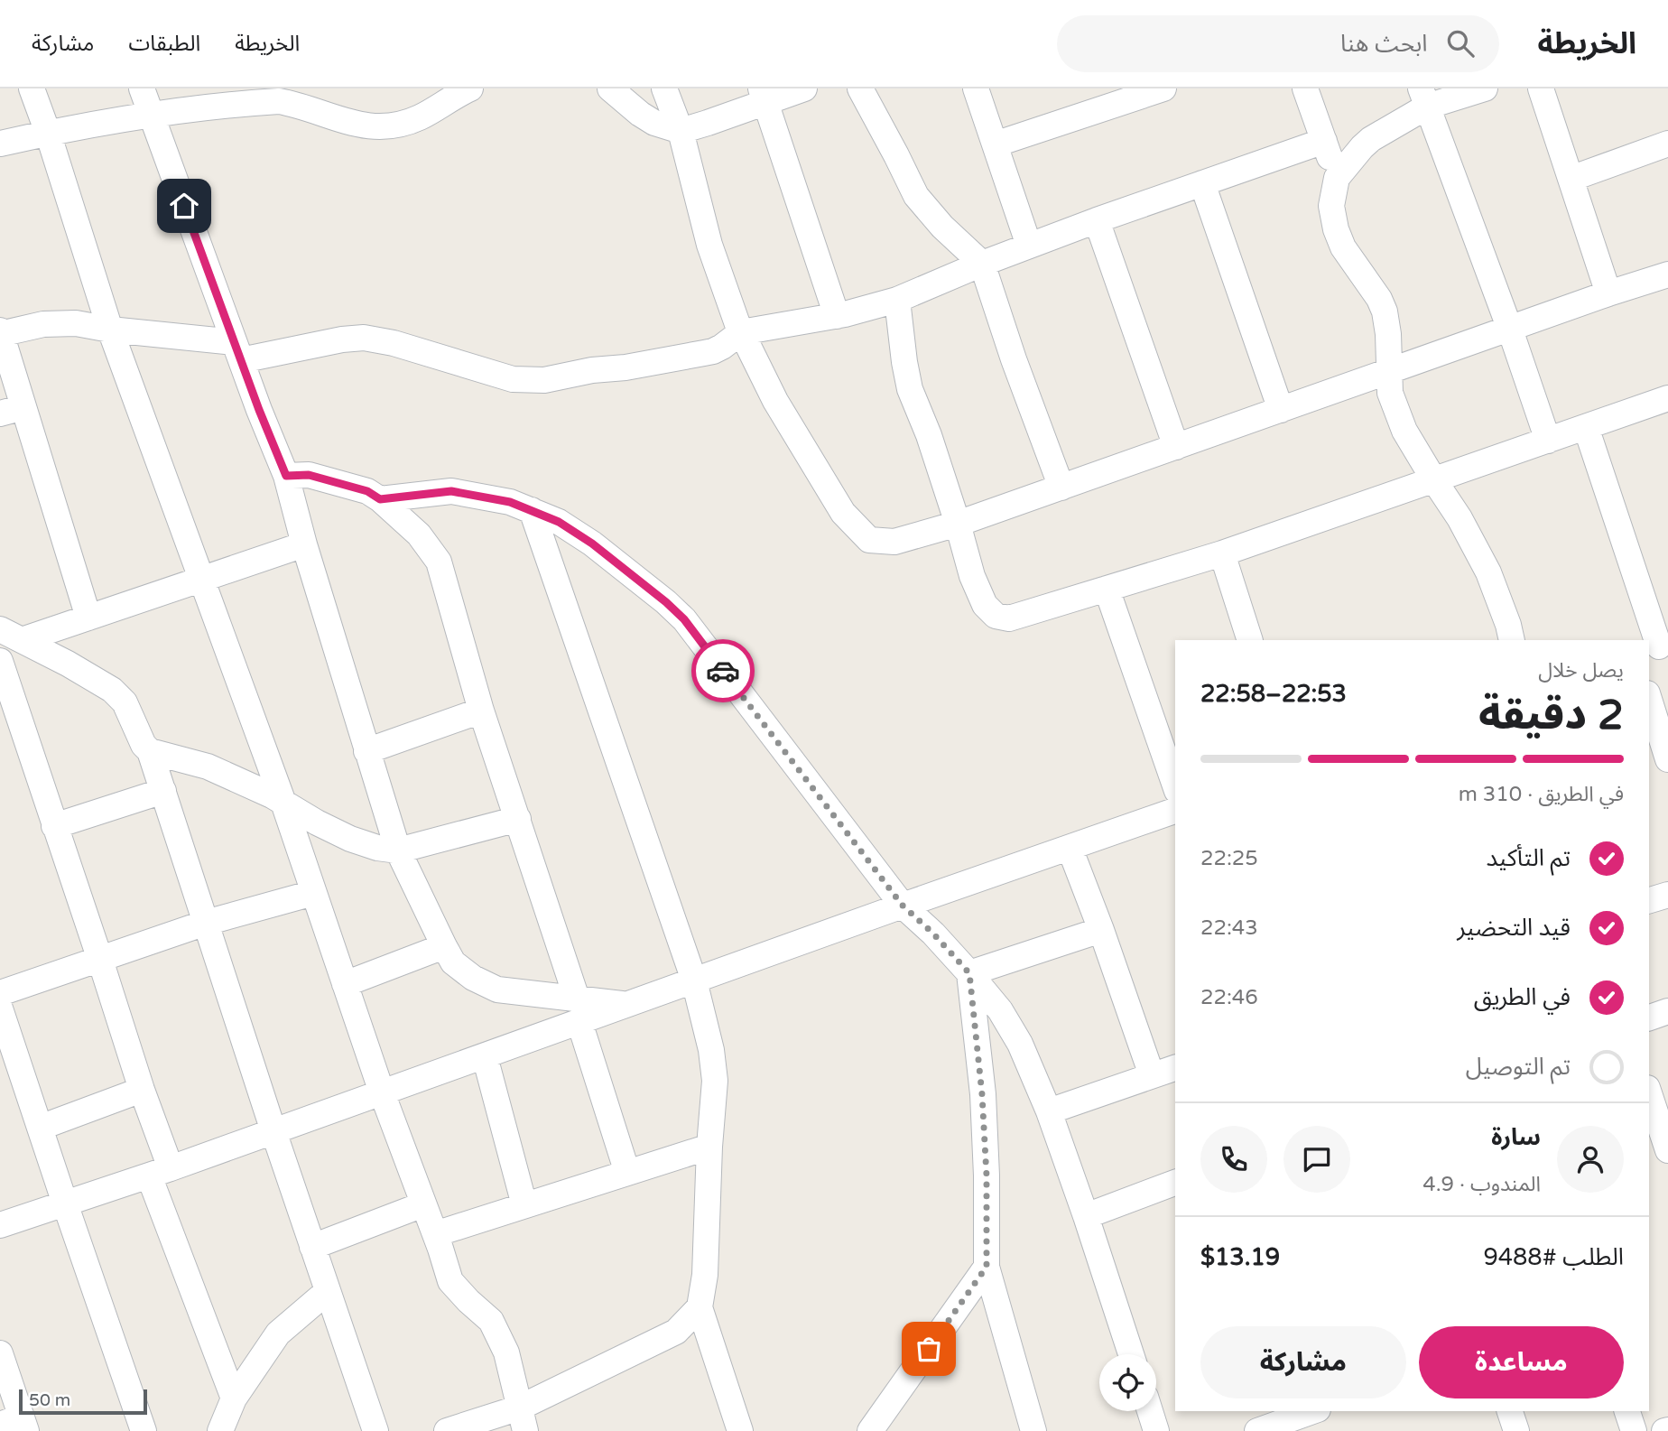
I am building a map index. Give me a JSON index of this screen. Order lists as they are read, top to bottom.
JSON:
{
  "scale_bar": "50 m",
  "page": {
    "header": "الخريطة",
    "search": "ابحث هنا",
    "nav": ["الخريطة", "الطبقات", "مشاركة"],
    "heading": ["2 دقيقة", "يصل خلال", "22:53–22:58"],
    "panel": [
      "سارة",
      "المندوب · 4.9",
      "الطلب #9488",
      "$13.19"
    ],
    "bar": "في الطريق · 310 m",
    "list": [
      ["تم التأكيد", "22:25"],
      ["قيد التحضير", "22:43"],
      ["في الطريق", "22:46"],
      "تم التوصيل"
    ],
    "buttons": ["مساعدة", "مشاركة"],
    "scale": "50 m"
  }
}
